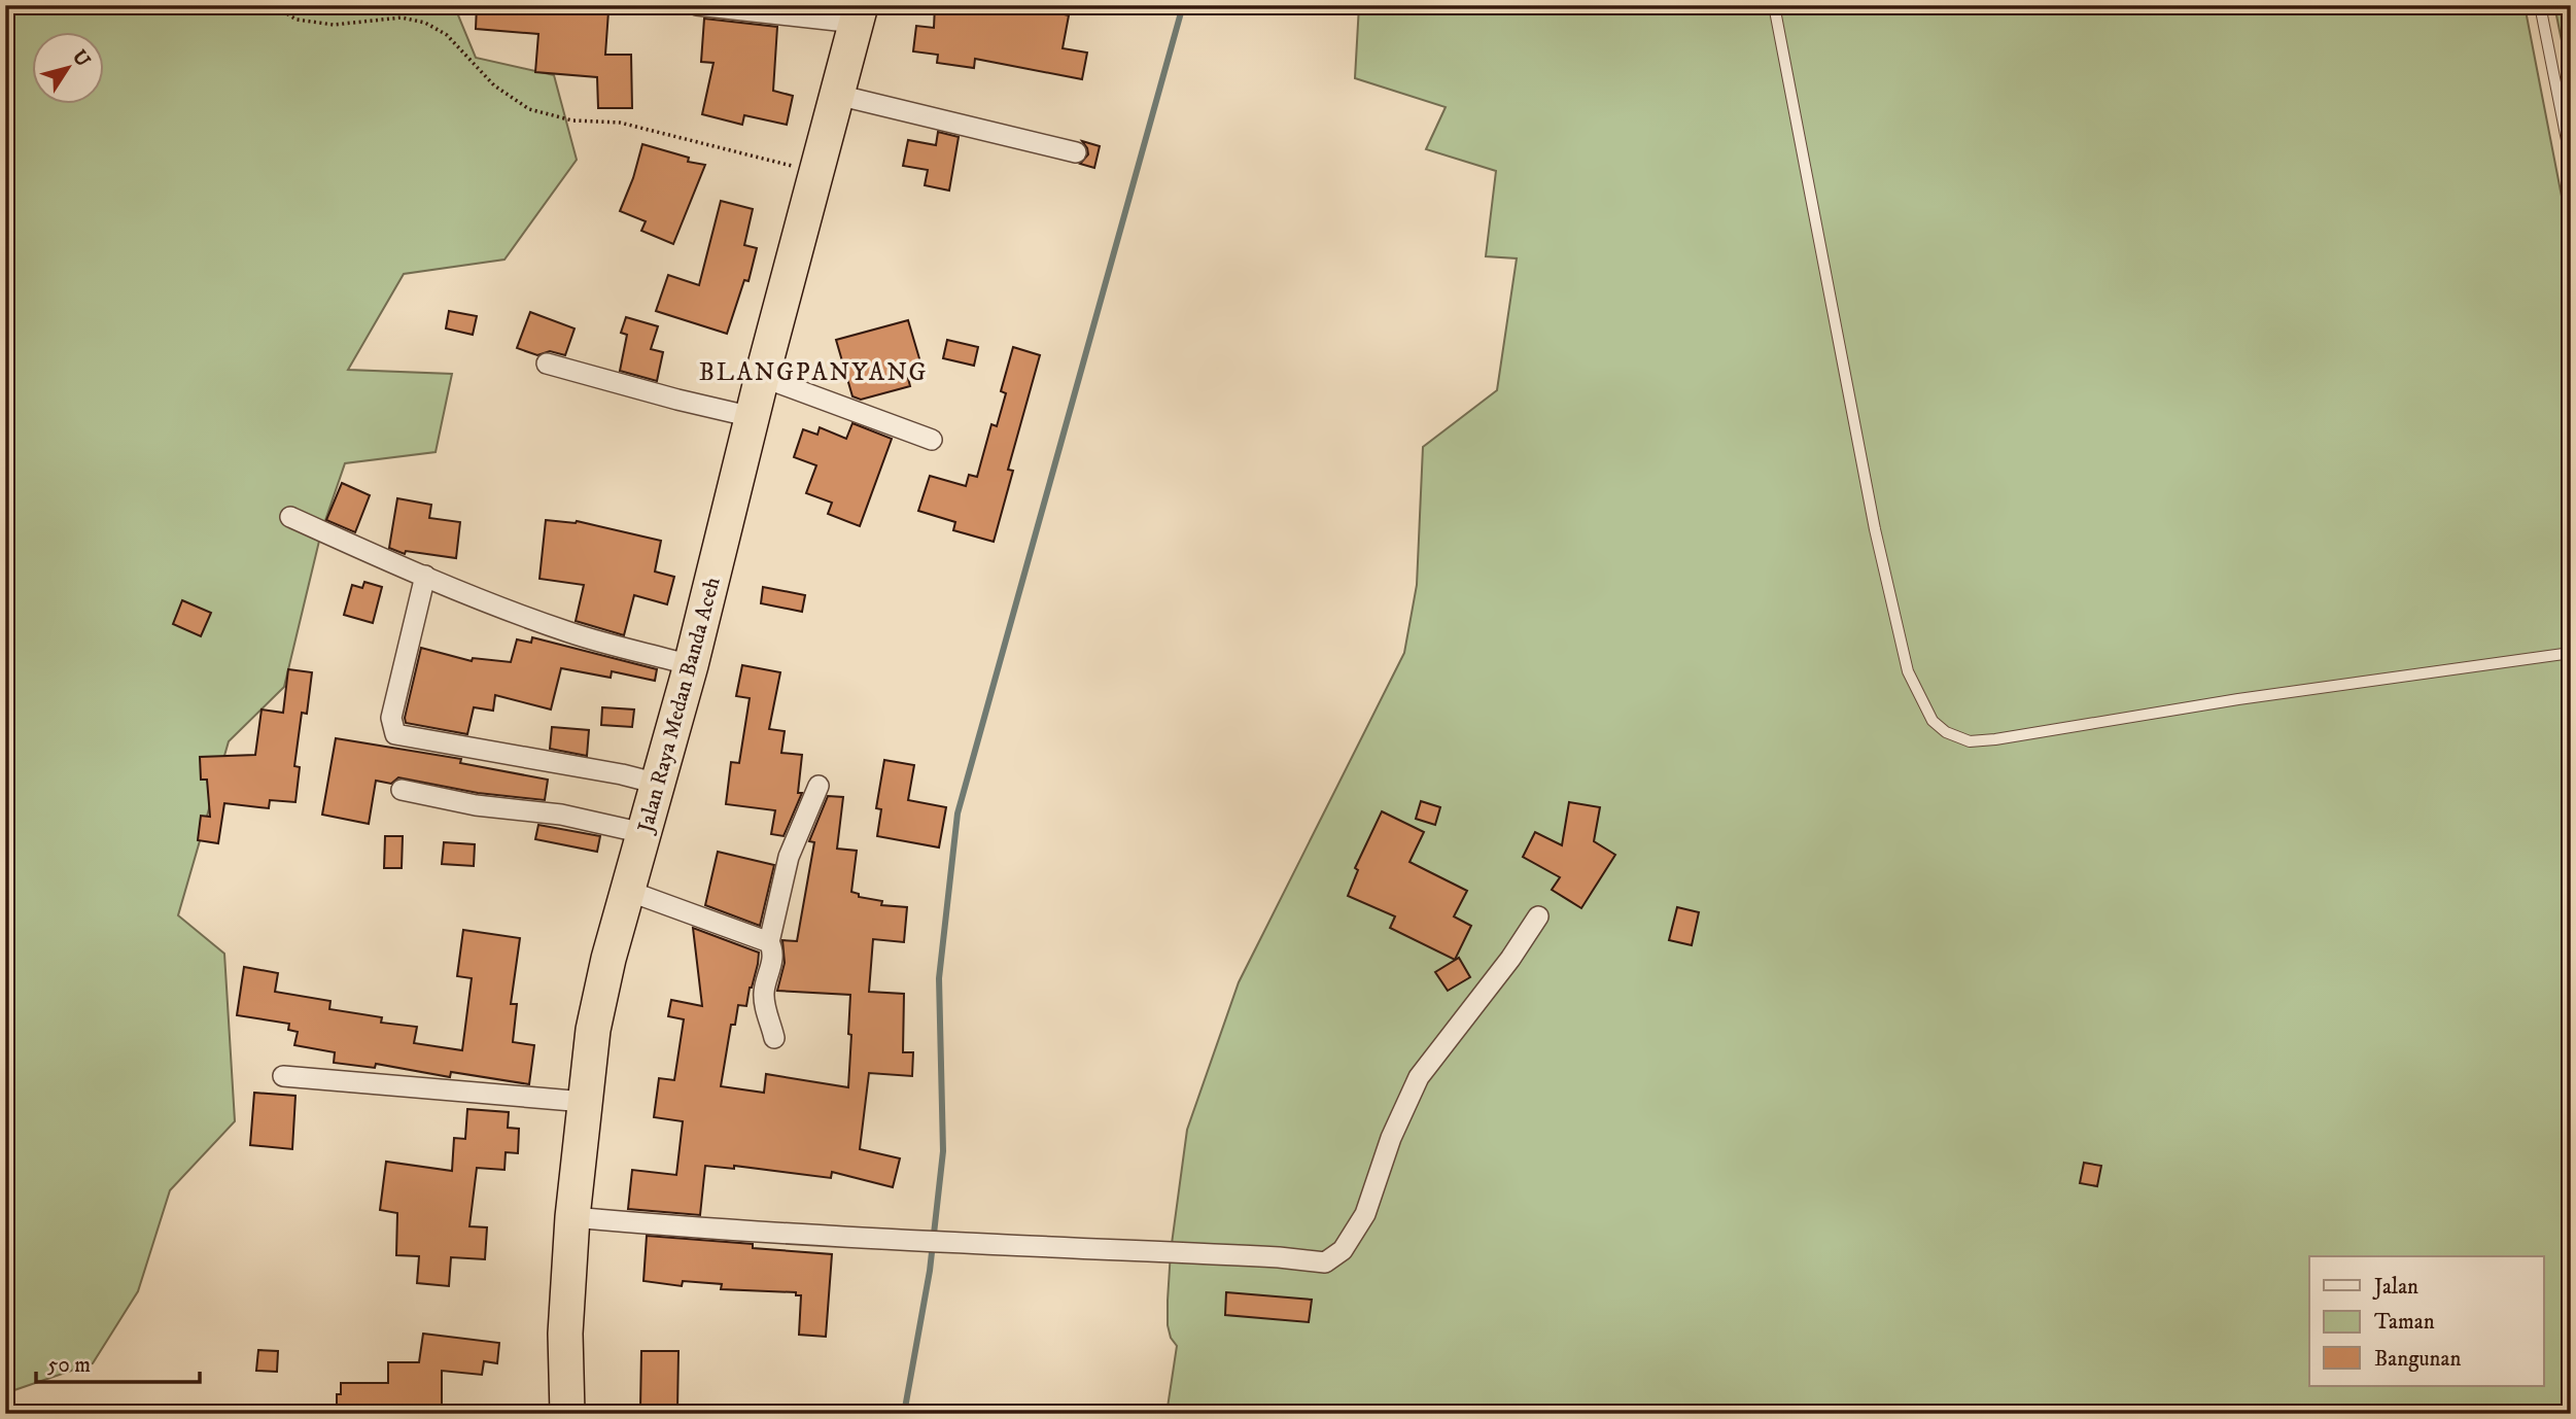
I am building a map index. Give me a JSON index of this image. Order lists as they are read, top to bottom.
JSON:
{
  "streets": {
    "highway": ["Jalan Raya Medan Banda Aceh"]
  },
  "districts": ["BLANGPANYANG"],
  "legend": ["Jalan", "Taman", "Bangunan"],
  "scale_bar": "50 m",
  "north": "top right"
}
